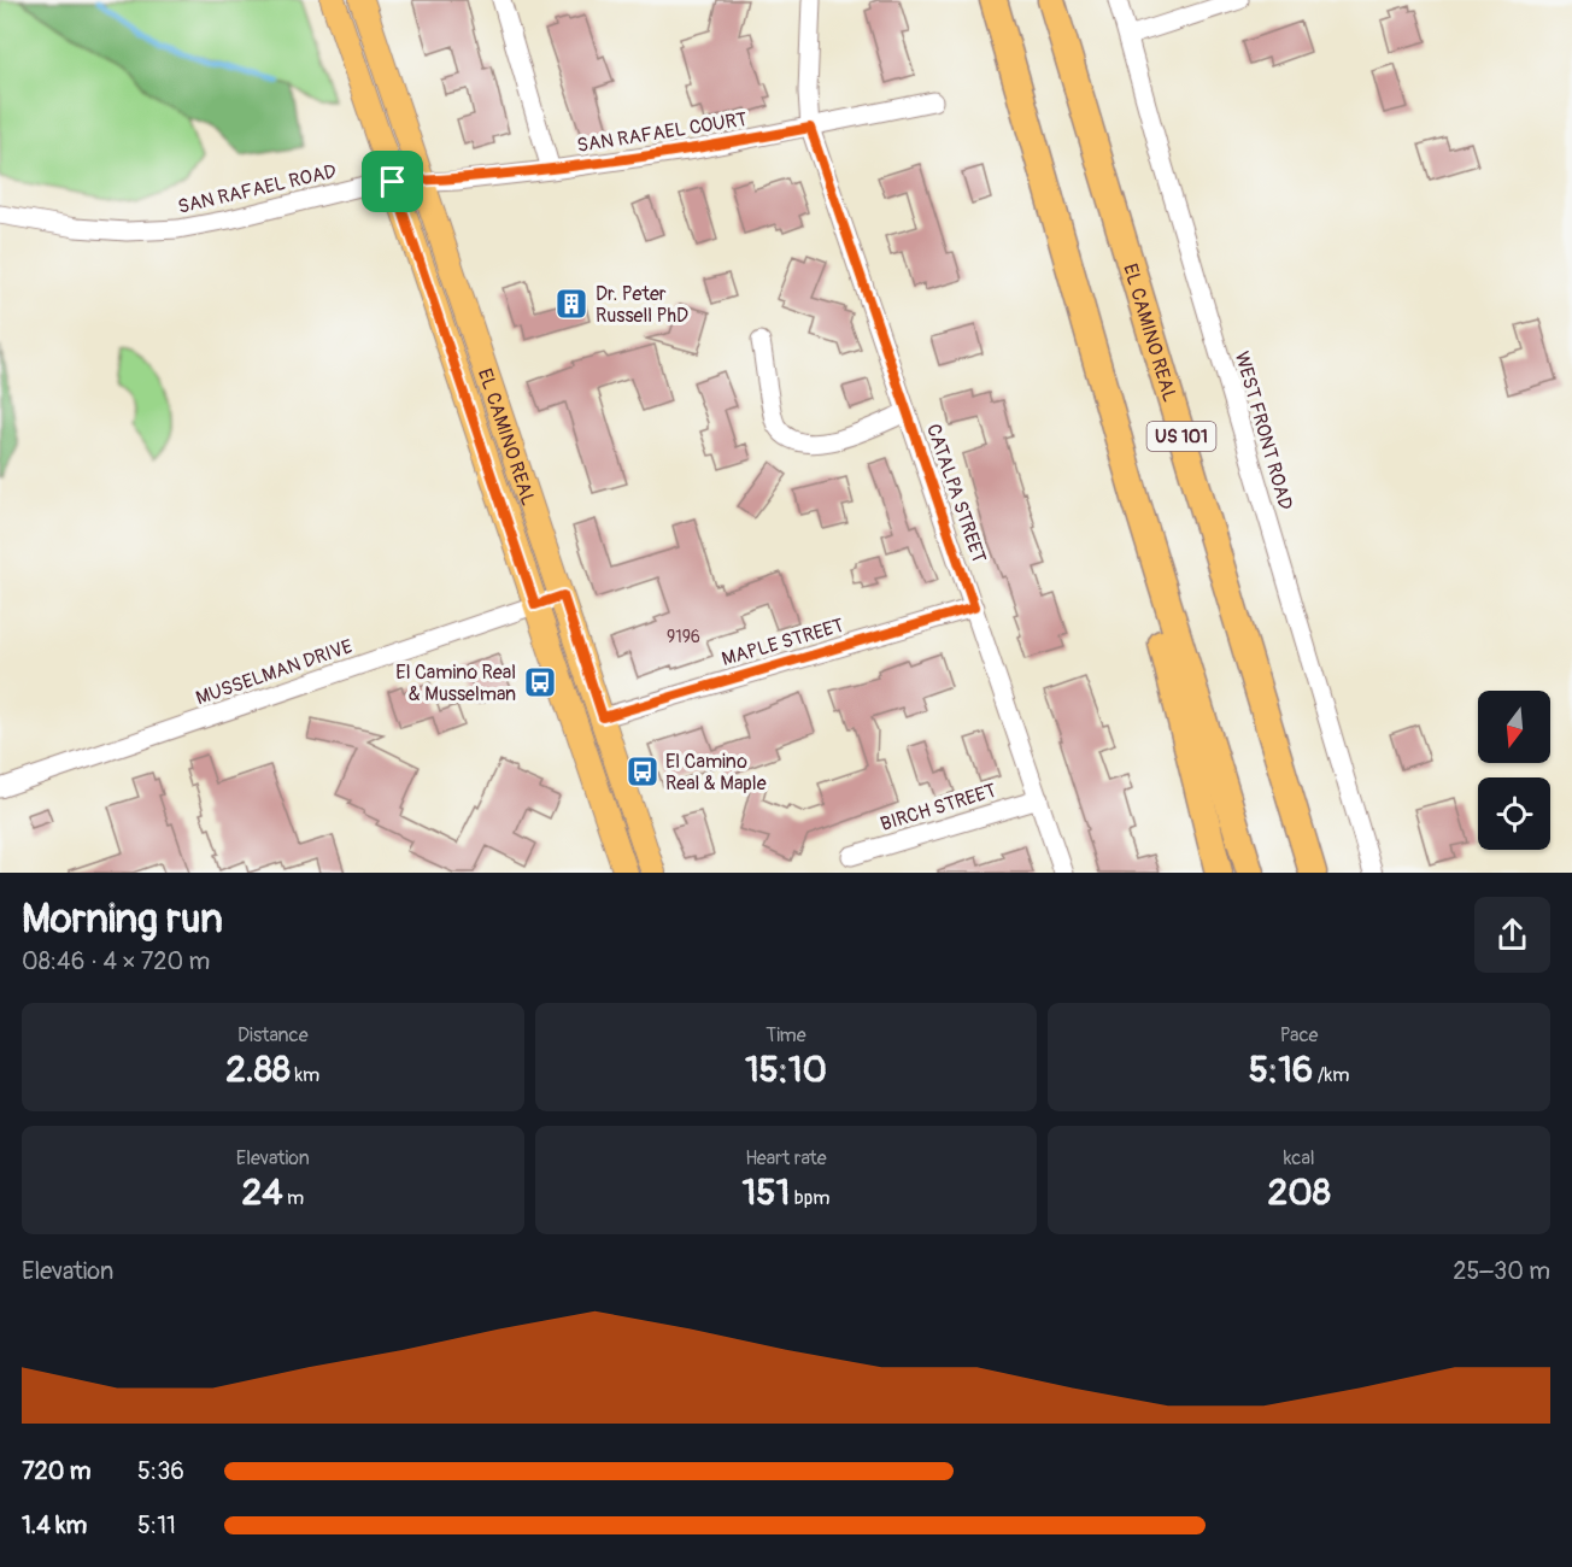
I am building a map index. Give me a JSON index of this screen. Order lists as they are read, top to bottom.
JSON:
{
  "streets": {
    "highway": ["EL CAMINO REAL", "US 101"],
    "street": [
      "SAN RAFAEL COURT",
      "SAN RAFAEL ROAD",
      "WEST FRONT ROAD",
      "CATALPA STREET",
      "MAPLE STREET",
      "MUSSELMAN DRIVE",
      "BIRCH STREET"
    ]
  },
  "crossings": [
    ["SAN RAFAEL COURT", "SAN RAFAEL ROAD"],
    ["SAN RAFAEL COURT", "EL CAMINO REAL"],
    ["SAN RAFAEL COURT", "CATALPA STREET"],
    ["SAN RAFAEL ROAD", "EL CAMINO REAL"],
    ["EL CAMINO REAL", "MAPLE STREET"],
    ["EL CAMINO REAL", "MUSSELMAN DRIVE"],
    ["CATALPA STREET", "MAPLE STREET"],
    ["CATALPA STREET", "BIRCH STREET"]
  ],
  "places": {
    "building": ["Dr. Peter Russell PhD"],
    "bus stop": ["El Camino Real & Musselman", "El Camino Real & Maple"]
  },
  "house_numbers": ["9196"],
  "north": "bottom",
  "page": {
    "heading": ["Morning run", "08:46 · 4 × 720 m"],
    "stats": [
      ["Distance", "2.88 km"],
      ["Time", "15:10"],
      ["Pace", "5:16 /km"],
      ["Elevation", "24 m"],
      ["Heart rate", "151 bpm"],
      ["kcal", "208"]
    ],
    "chart": ["Elevation", "25–30 m"],
    "list": [
      {
        "name": "720 m",
        "note": "5:36"
      },
      {
        "name": "1.4 km",
        "note": "5:11"
      }
    ]
  }
}
